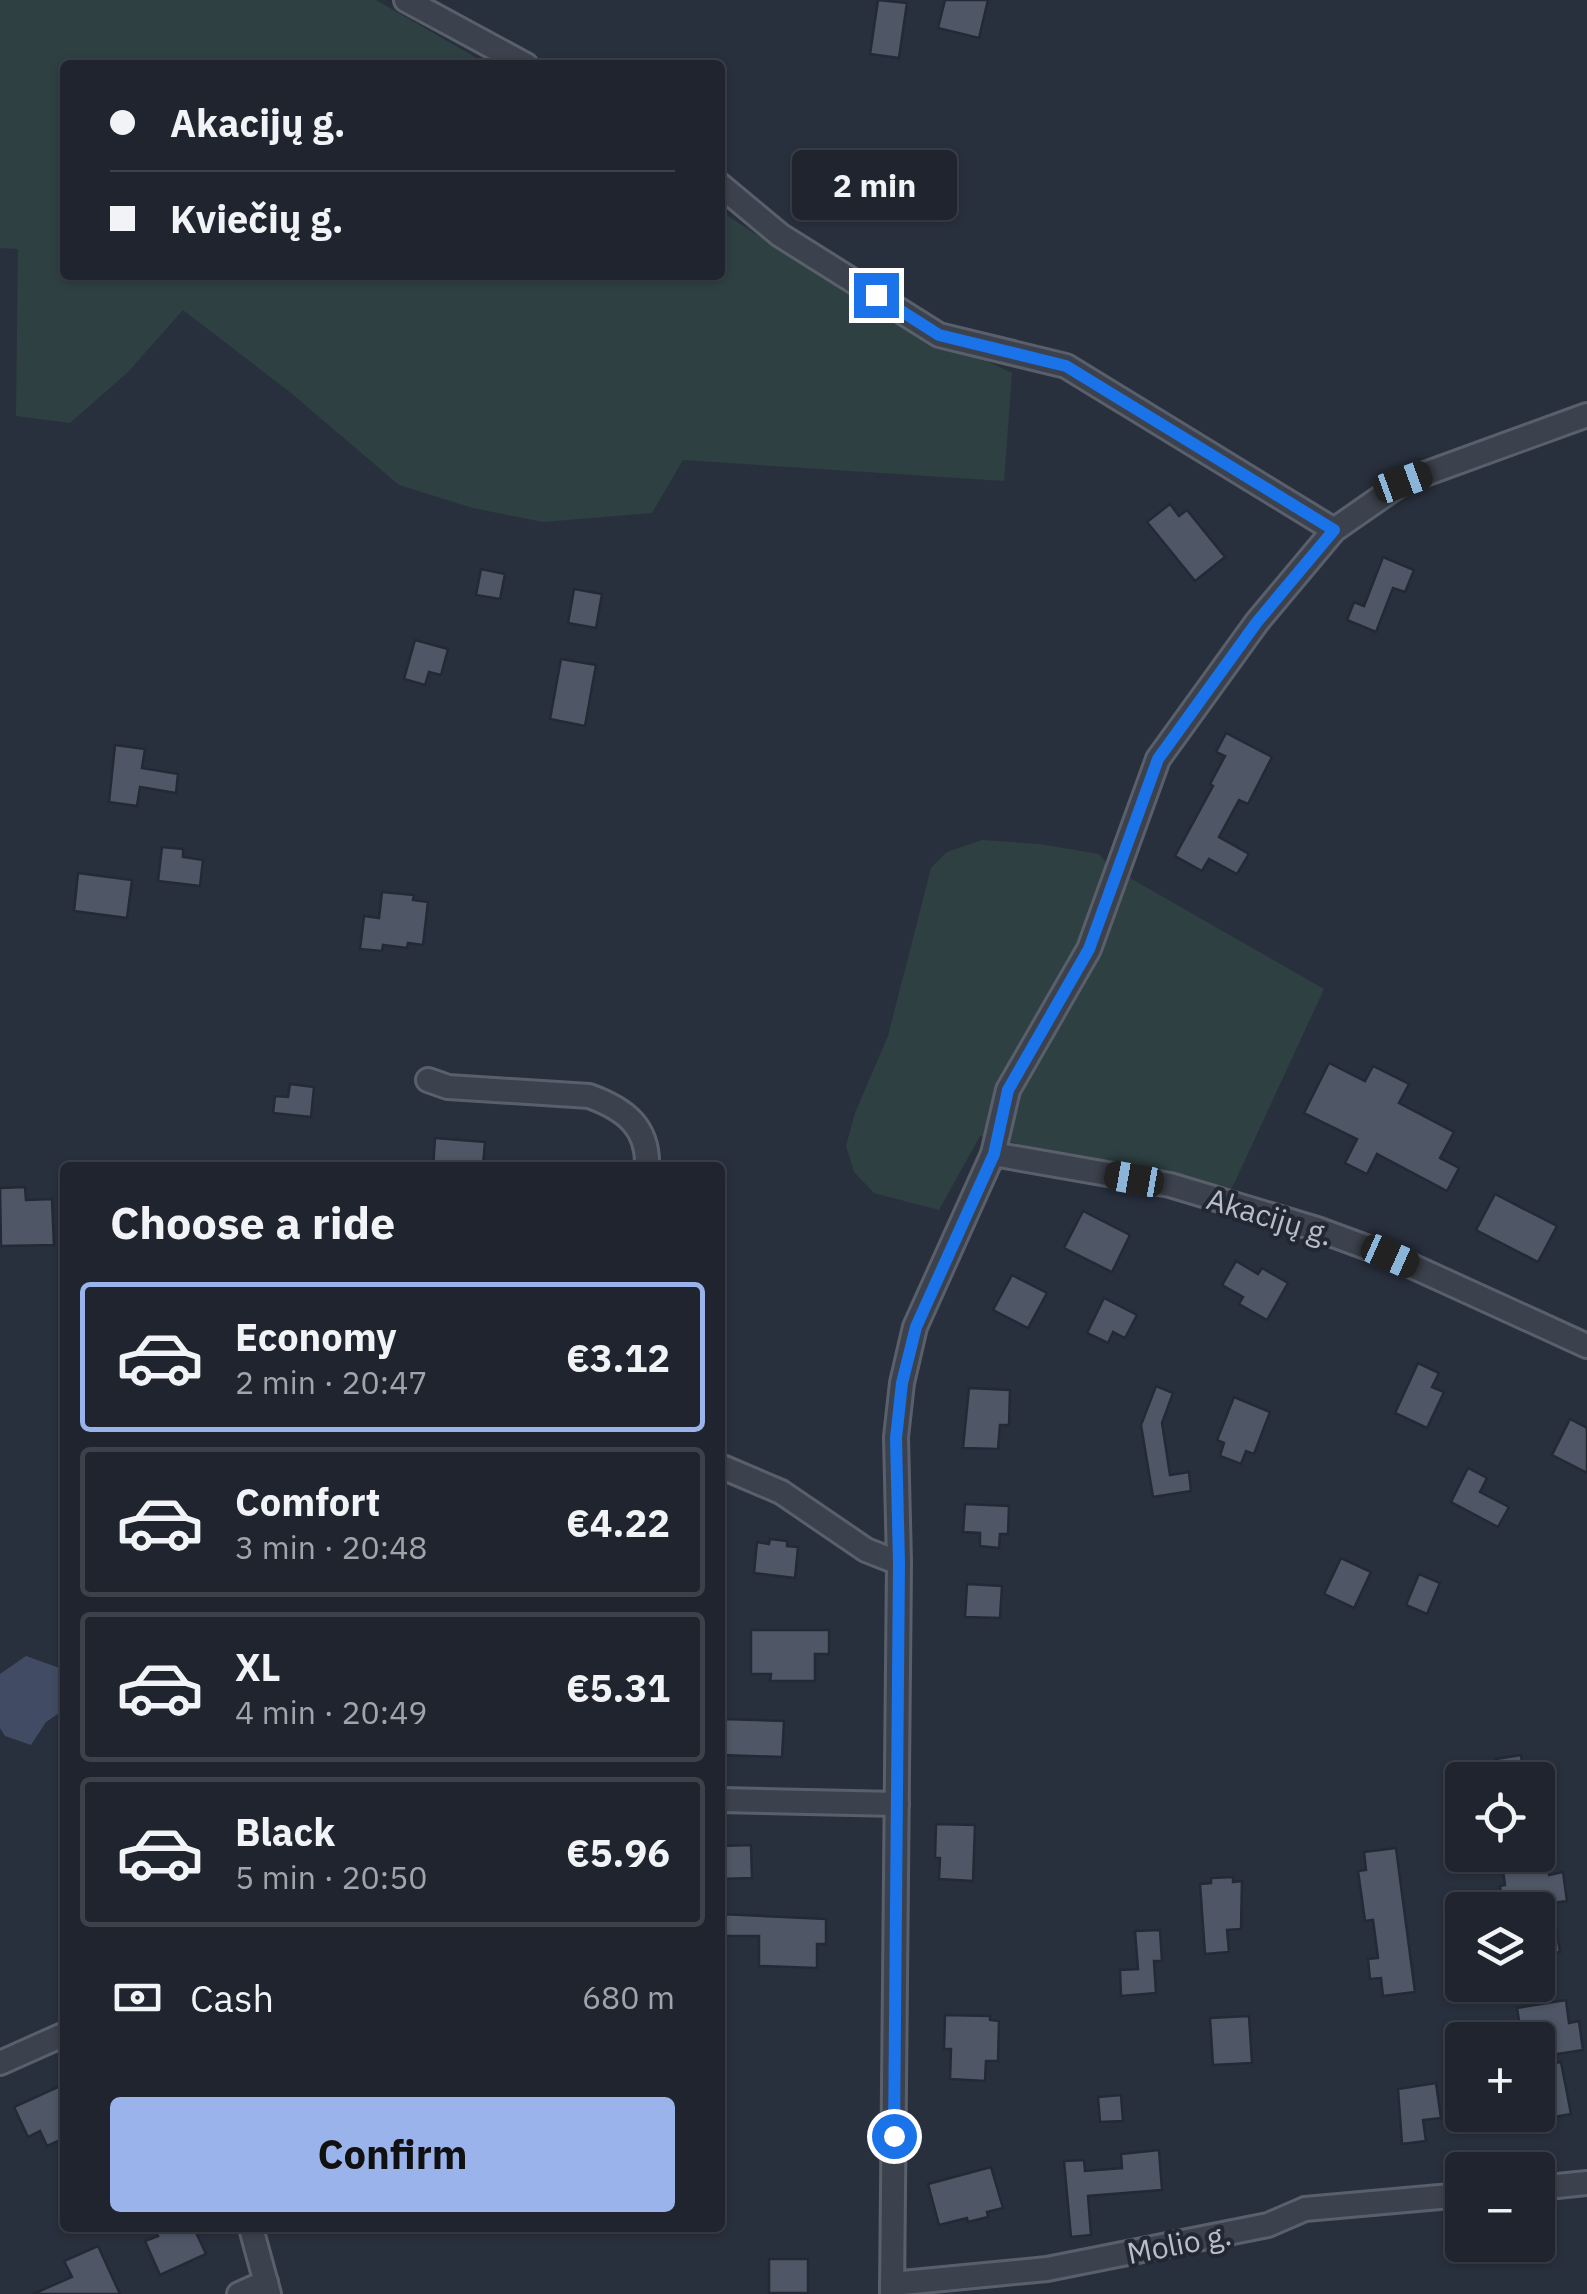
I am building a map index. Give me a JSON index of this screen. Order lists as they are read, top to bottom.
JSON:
{
  "streets": {
    "street": ["Akacijų g.", "Molio g."]
  },
  "page": {
    "banner": ["Akacijų g.", "Kviečių g."],
    "bubble": "2 min",
    "heading": "Choose a ride",
    "list": [
      {
        "name": "Economy",
        "note": "2 min · 20:47",
        "value": "€3.12"
      },
      {
        "name": "Comfort",
        "note": "3 min · 20:48",
        "value": "€4.22"
      },
      {
        "name": "XL",
        "note": "4 min · 20:49",
        "value": "€5.31"
      },
      {
        "name": "Black",
        "note": "5 min · 20:50",
        "value": "€5.96"
      }
    ],
    "map_buttons": ["+", "−"],
    "pay": ["Cash", "680 m"],
    "buttons": "Confirm"
  }
}
